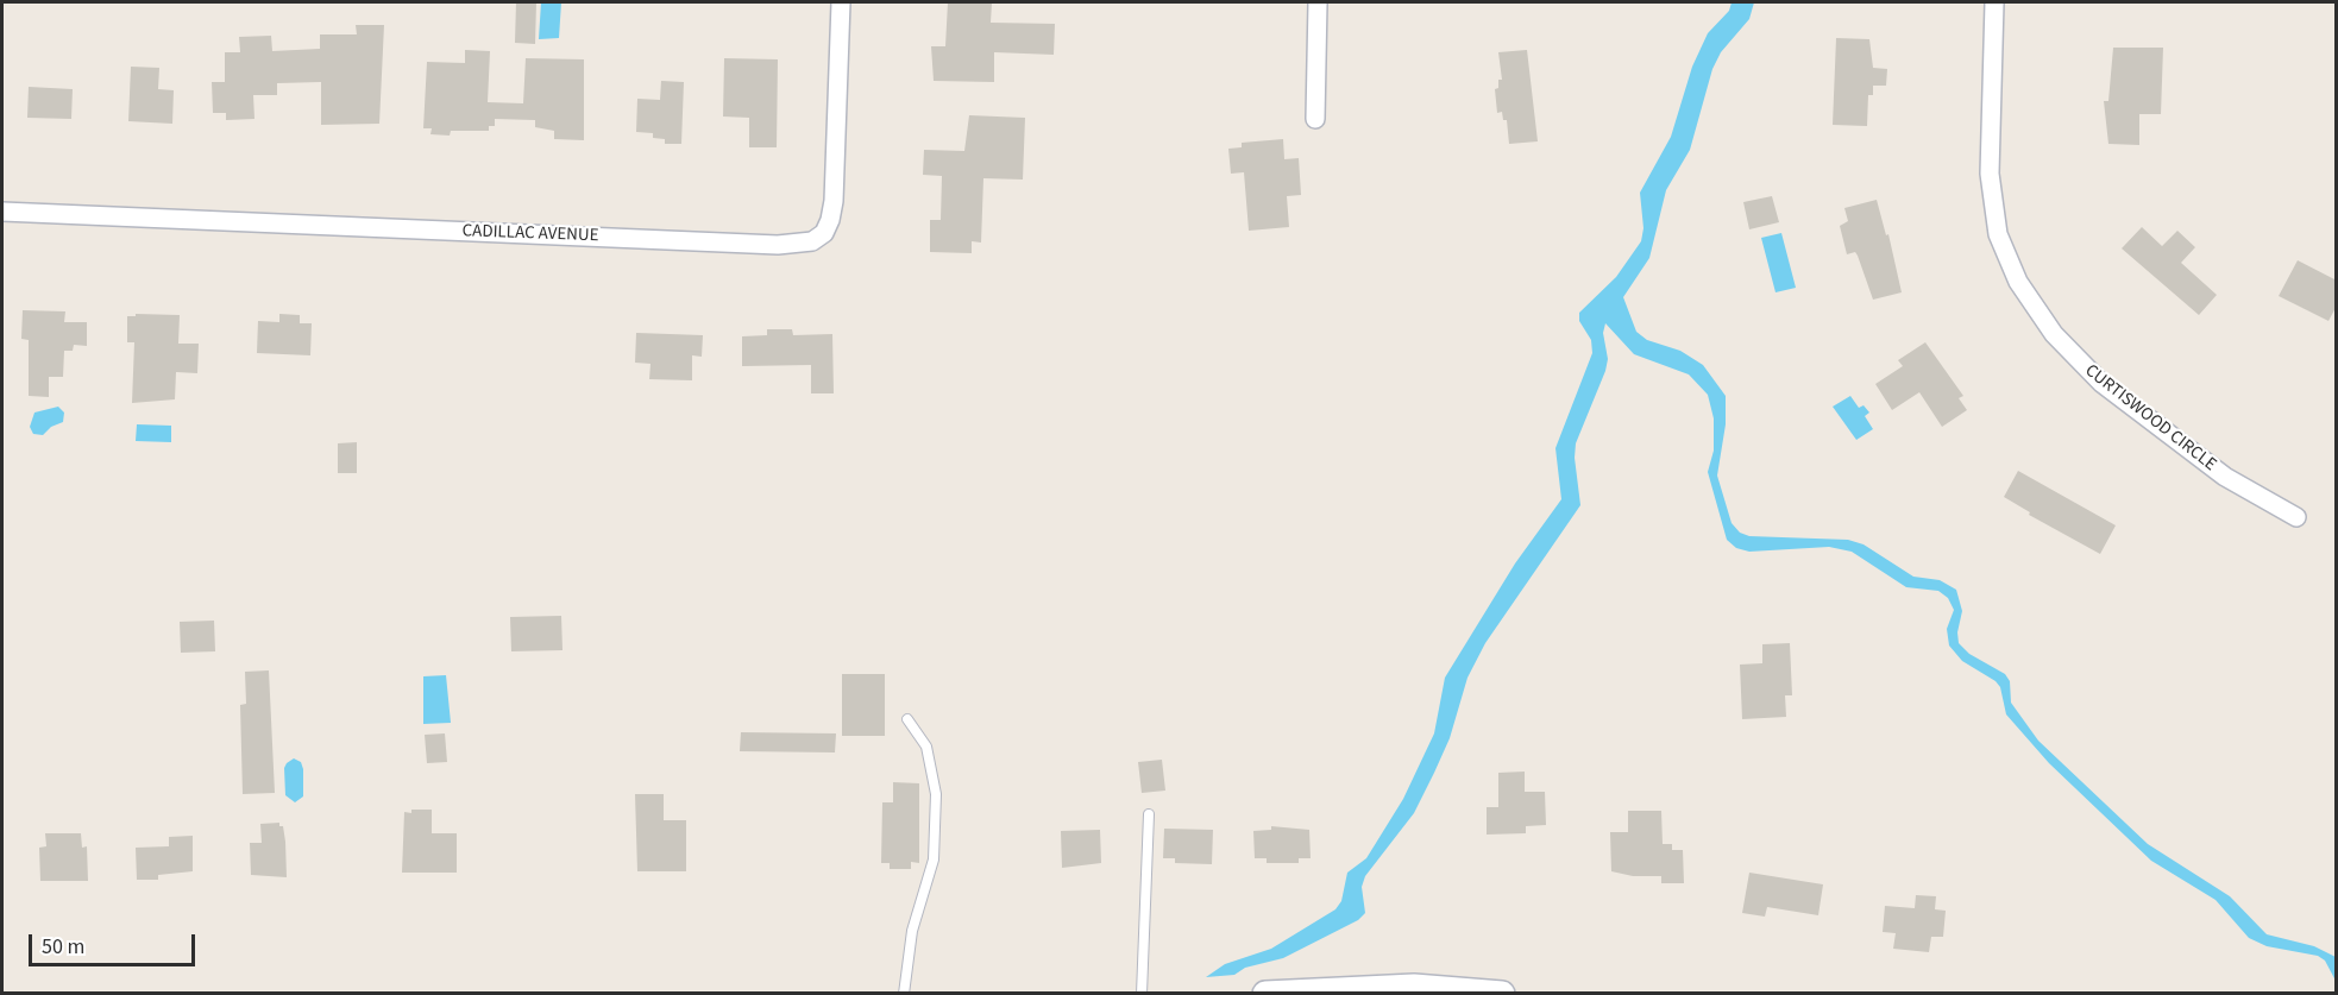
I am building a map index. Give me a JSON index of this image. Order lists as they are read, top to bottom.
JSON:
{
  "streets": {
    "street": ["CADILLAC AVENUE", "CURTISWOOD CIRCLE"]
  },
  "scale_bar": "50 m"
}
